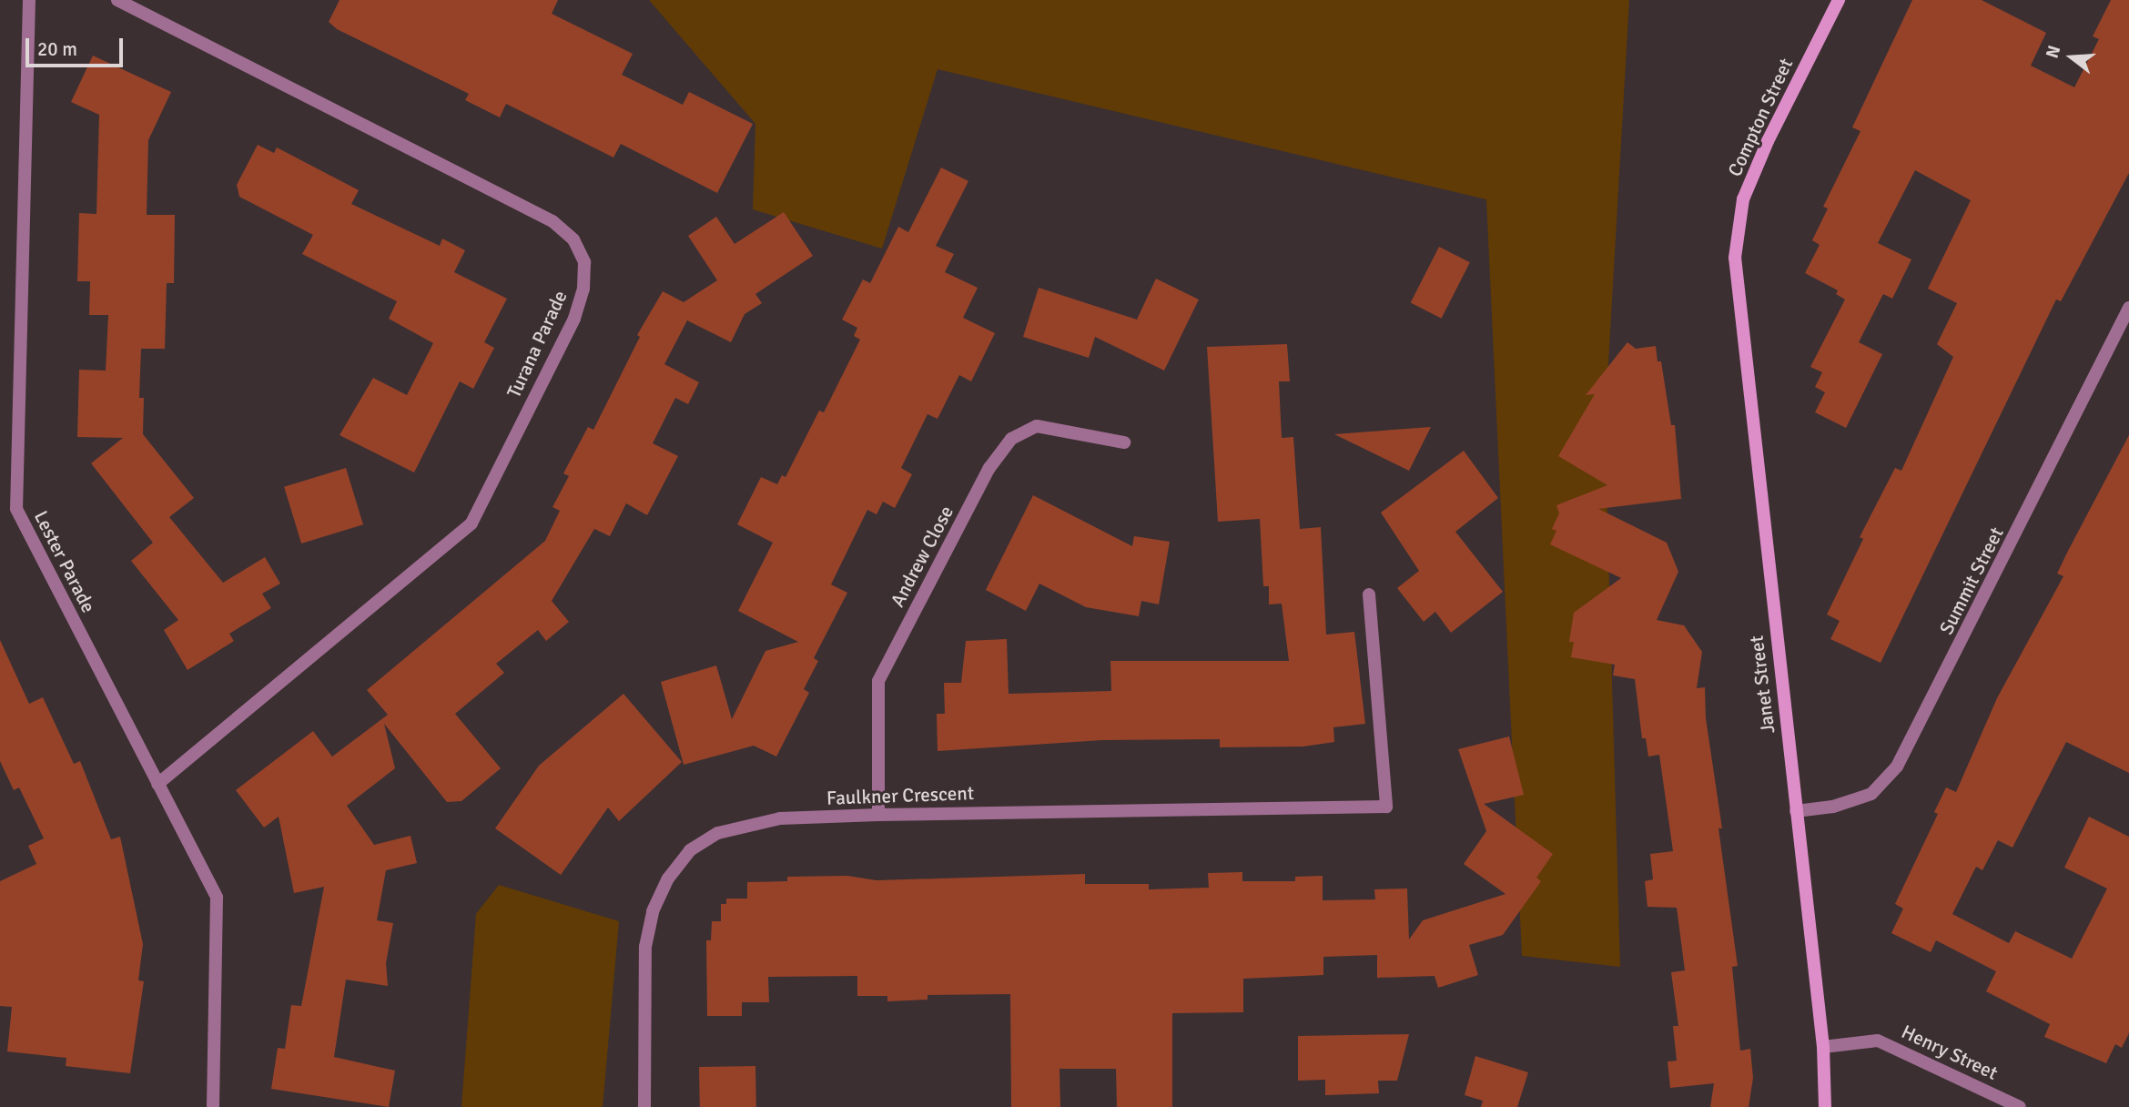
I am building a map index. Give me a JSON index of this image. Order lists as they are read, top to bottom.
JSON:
{
  "streets": {
    "street": [
      "Compton Street",
      "Turana Parade",
      "Andrew Close",
      "Lester Parade",
      "Summit Street",
      "Janet Street",
      "Faulkner Crescent",
      "Henry Street"
    ]
  },
  "crossings": [
    ["Compton Street", "Janet Street"],
    ["Turana Parade", "Lester Parade"],
    ["Andrew Close", "Faulkner Crescent"],
    ["Summit Street", "Janet Street"],
    ["Janet Street", "Henry Street"]
  ],
  "scale_bar": "20 m",
  "north": "left"
}
